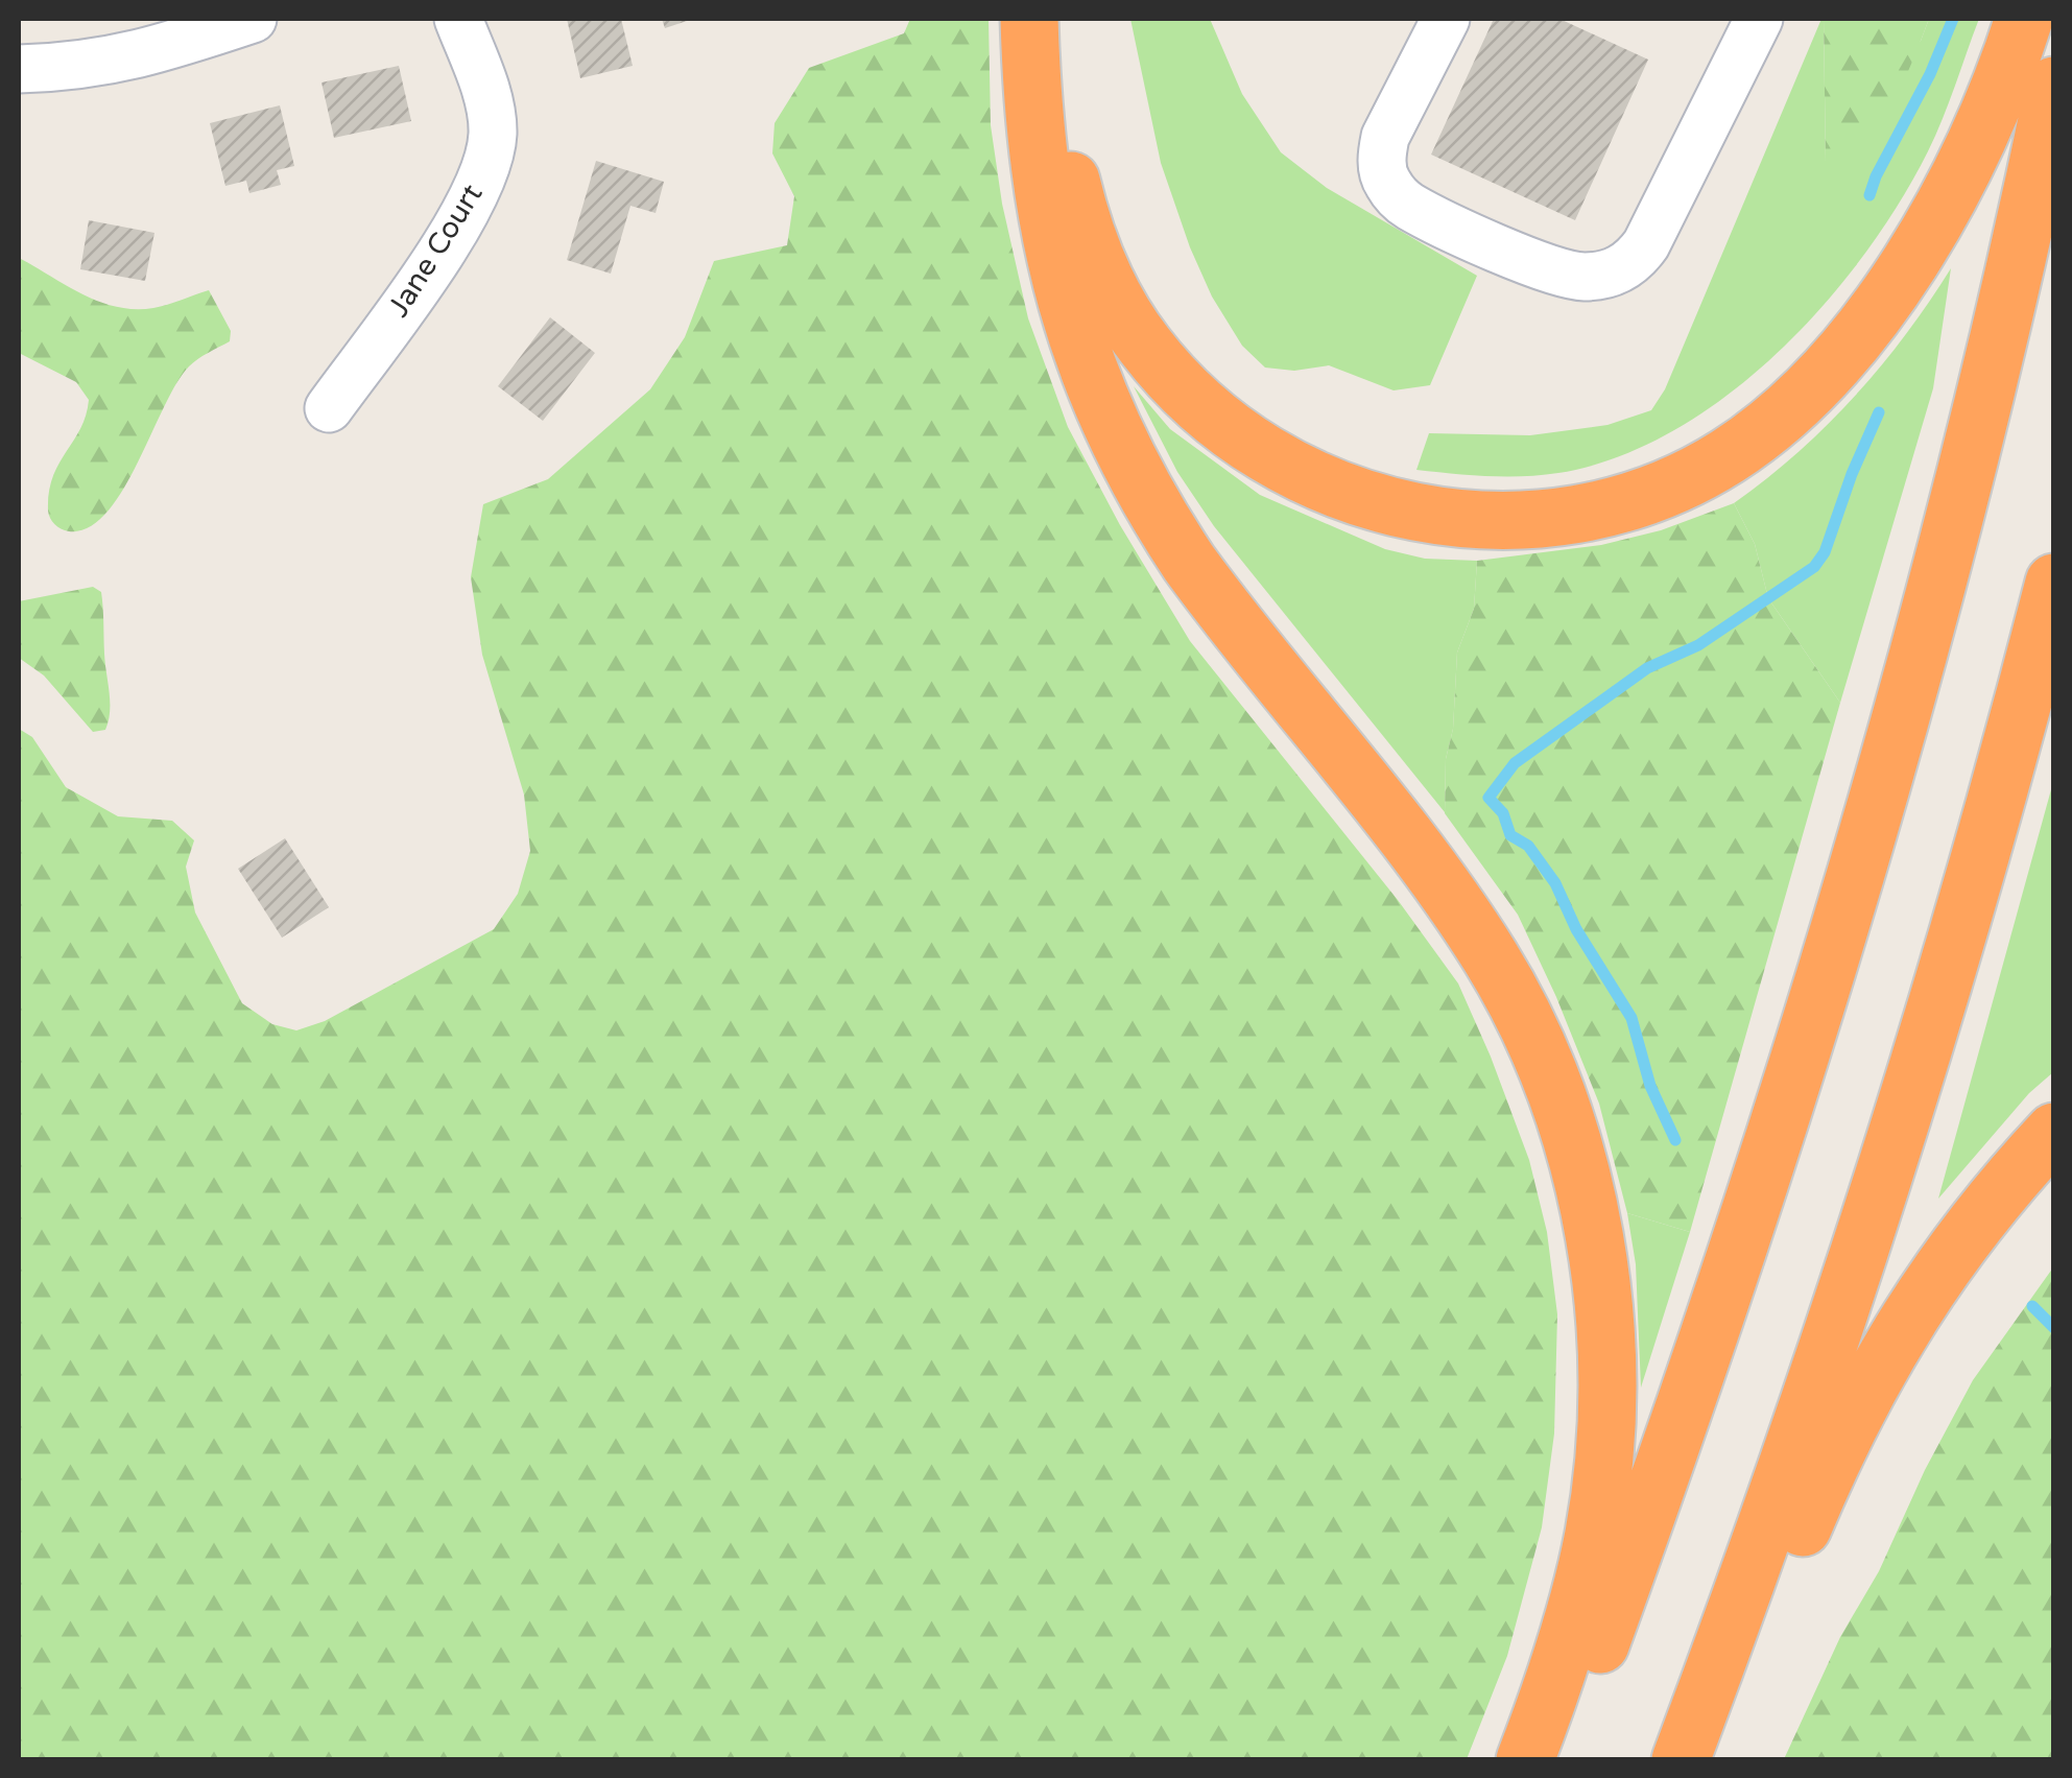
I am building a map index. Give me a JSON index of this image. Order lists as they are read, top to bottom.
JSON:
{
  "streets": {
    "street": ["Jane Court"]
  }
}
